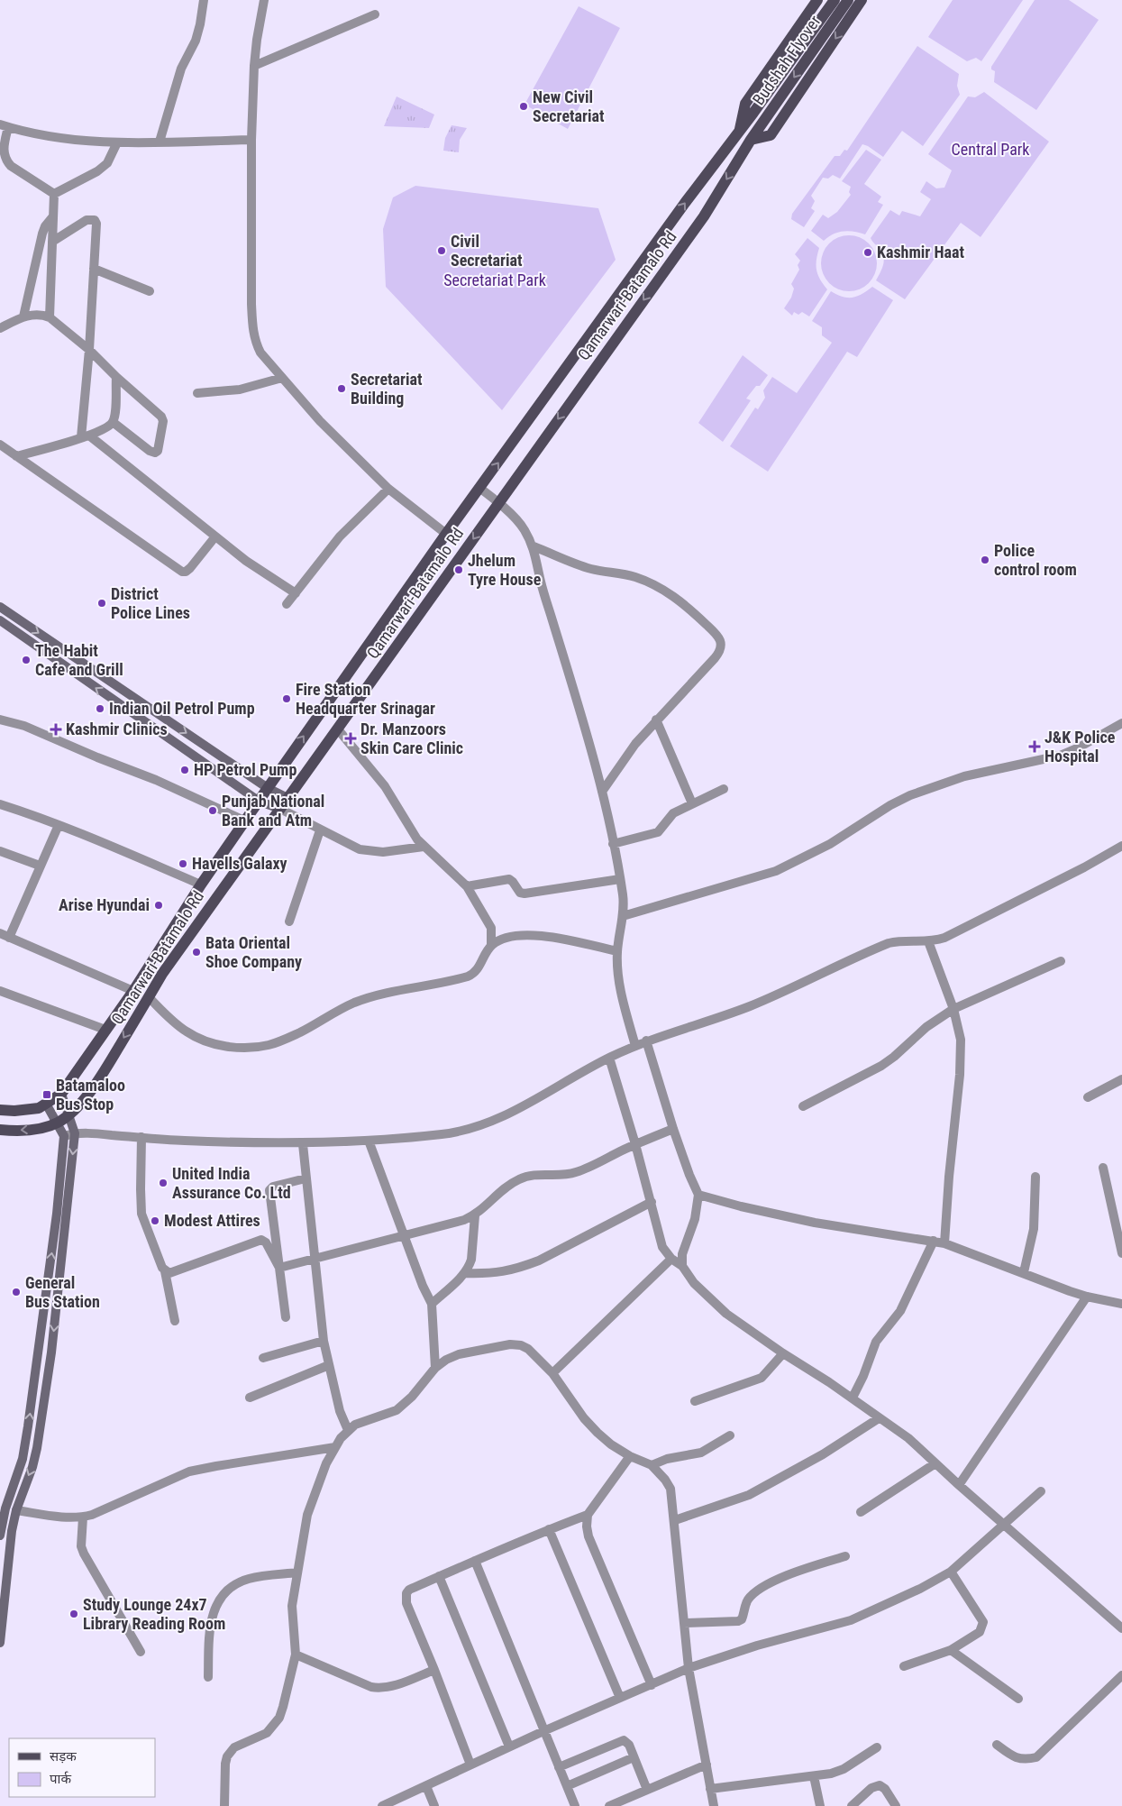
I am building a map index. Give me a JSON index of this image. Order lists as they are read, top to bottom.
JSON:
{
  "streets": {
    "main road": ["Budshah Flyover", "Qamarwari-Batamalo Rd"]
  },
  "crossings": [
    ["Budshah Flyover", "Qamarwari-Batamalo Rd"]
  ],
  "parks": ["Central Park", "Secretariat Park"],
  "places": {
    "other": [
      "New Civil Secretariat",
      "Civil Secretariat",
      "Kashmir Haat",
      "Secretariat Building",
      "Police control room",
      "Jhelum Tyre House",
      "District Police Lines",
      "The Habit Cafe and Grill",
      "Fire Station Headquarter Srinagar",
      "Indian Oil Petrol Pump",
      "HP Petrol Pump",
      "Punjab National Bank and Atm",
      "Havells Galaxy",
      "Arise Hyundai",
      "Bata Oriental Shoe Company",
      "United India Assurance Co. Ltd",
      "Modest Attires",
      "General Bus Station",
      "Study Lounge 24x7 Library Reading Room"
    ],
    "health": ["Kashmir Clinics", "Dr. Manzoors Skin Care Clinic", "J&K Police Hospital"],
    "transit": ["Batamaloo Bus Stop"]
  },
  "legend": ["सड़क", "पार्क"]
}
